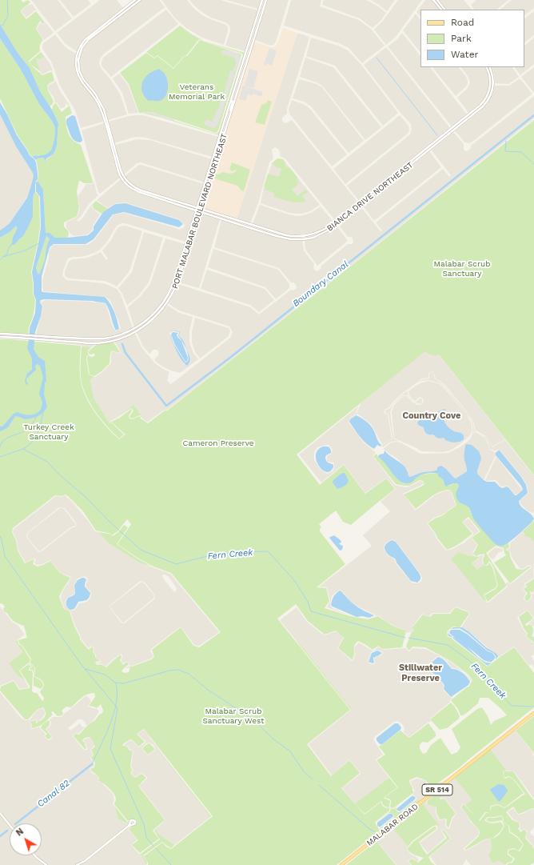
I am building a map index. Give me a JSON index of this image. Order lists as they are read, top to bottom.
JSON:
{
  "streets": {
    "main road": ["SR 514", "MALABAR ROAD"],
    "street": ["BIANCA DRIVE NORTHEAST", "PORT MALABAR BOULEVARD NORTHEAST"]
  },
  "crossings": [
    ["BIANCA DRIVE NORTHEAST", "PORT MALABAR BOULEVARD NORTHEAST"]
  ],
  "districts": ["Country Cove", "Stillwater Preserve"],
  "water": ["Boundary Canal", "Fern Creek", "Canal 82"],
  "parks": [
    "Veterans Memorial Park",
    "Malabar Scrub Sanctuary",
    "Turkey Creek Sanctuary",
    "Cameron Preserve",
    "Malabar Scrub Sanctuary West"
  ],
  "legend": ["Road", "Park", "Water"],
  "north": "top left"
}
